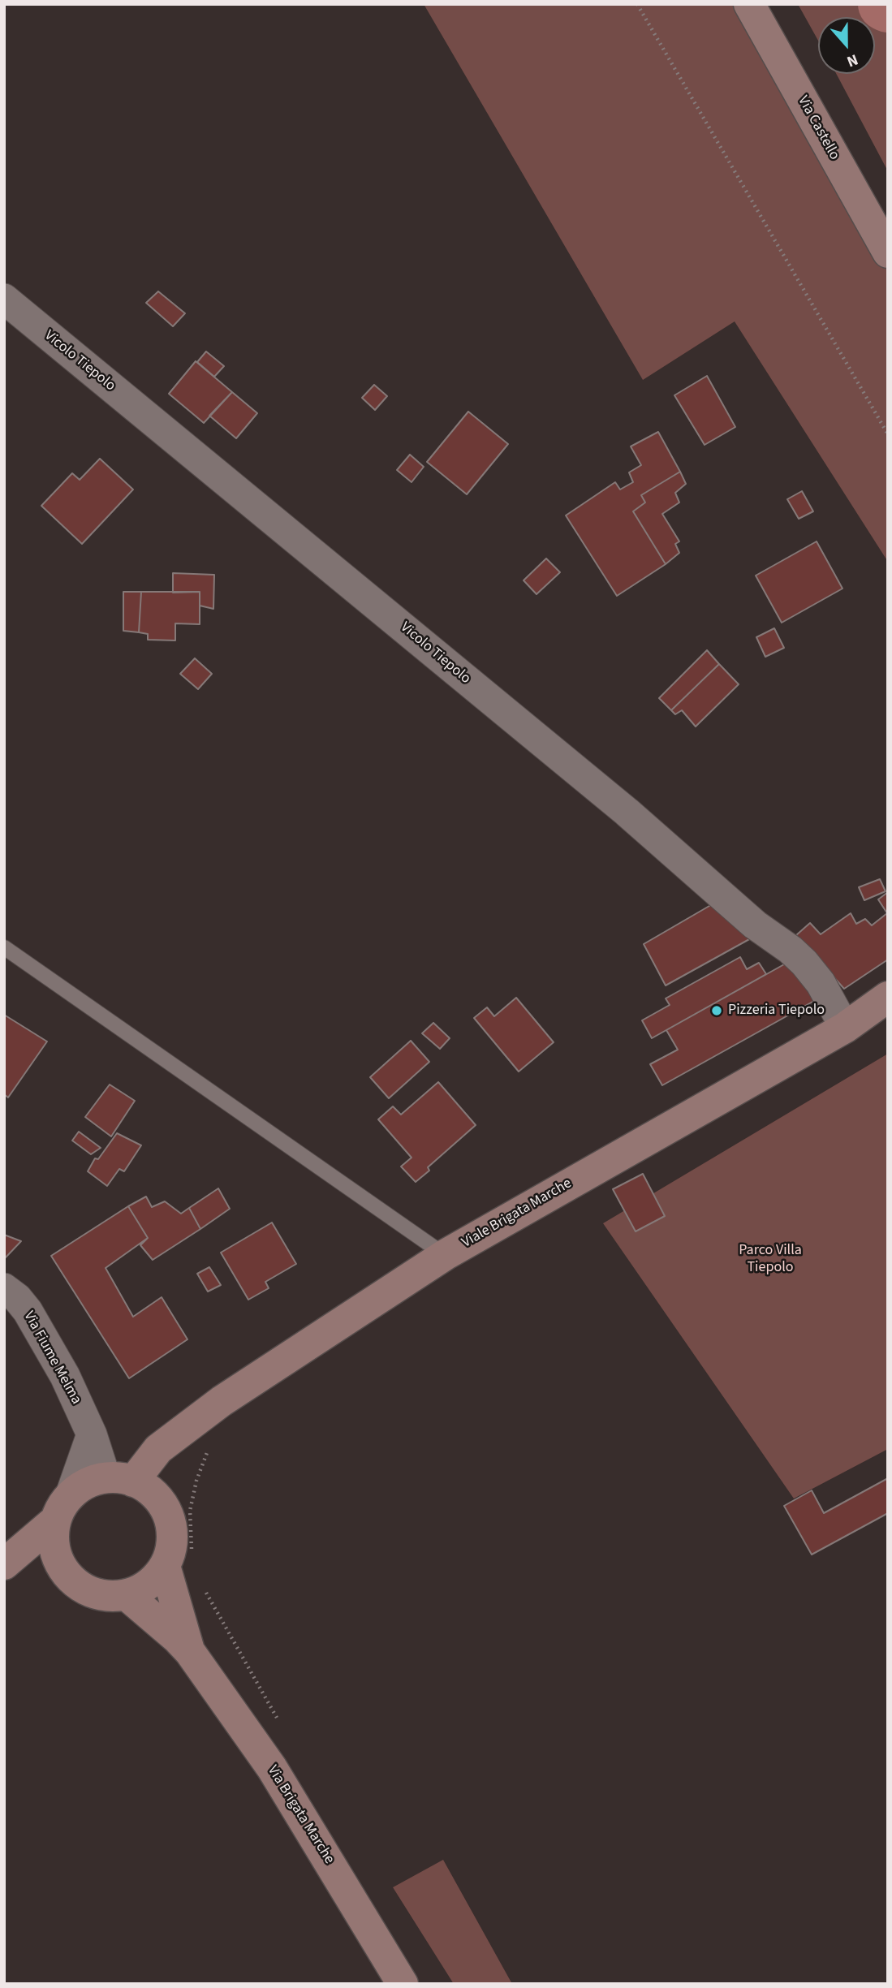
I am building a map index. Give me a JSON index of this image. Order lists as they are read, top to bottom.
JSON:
{
  "streets": {
    "street": [
      "Via Castello",
      "Vicolo Tiepolo",
      "Viale Brigata Marche",
      "Via Fiume Melma",
      "Via Brigata Marche"
    ]
  },
  "crossings": [
    ["Vicolo Tiepolo", "Viale Brigata Marche"],
    ["Viale Brigata Marche", "Via Fiume Melma"],
    ["Viale Brigata Marche", "Via Brigata Marche"],
    ["Via Fiume Melma", "Via Brigata Marche"]
  ],
  "parks": ["Parco Villa Tiepolo"],
  "places": ["Pizzeria Tiepolo"],
  "north": "bottom"
}
